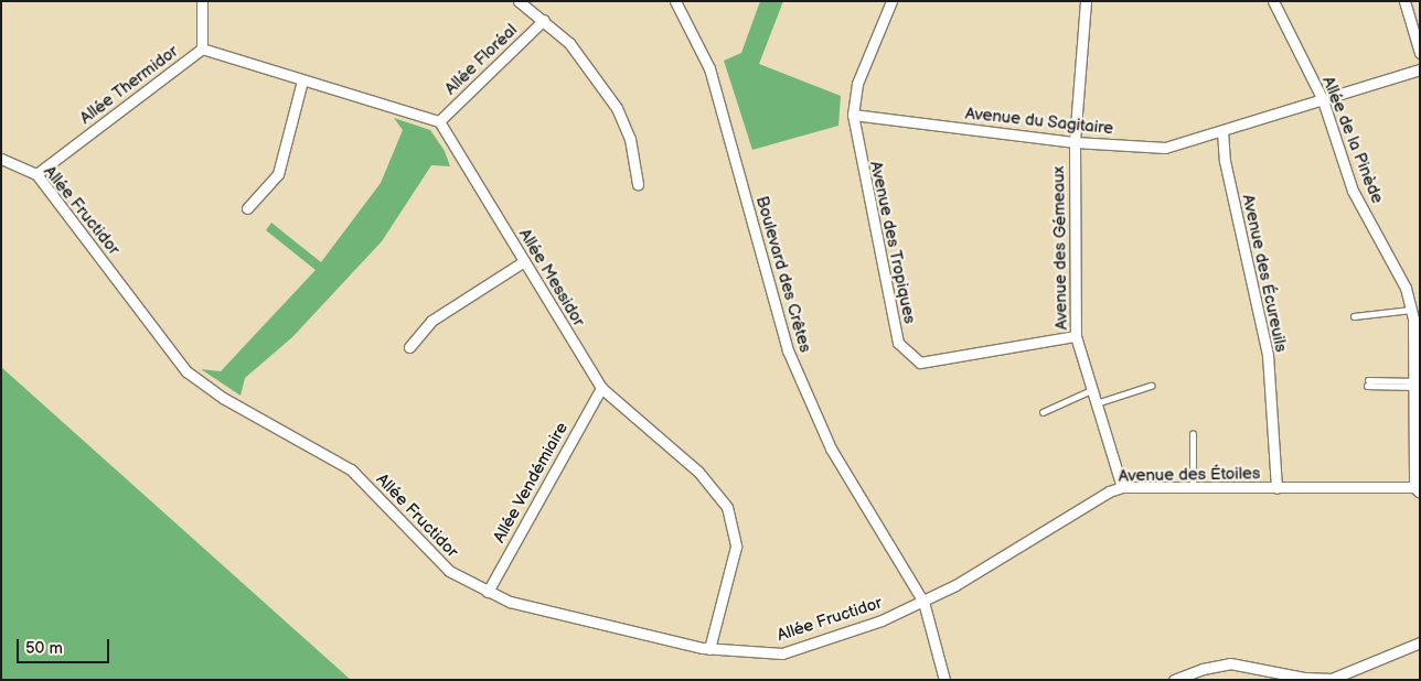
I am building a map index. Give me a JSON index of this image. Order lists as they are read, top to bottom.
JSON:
{
  "streets": {
    "street": [
      "Allée Floréal",
      "Allée Thermidor",
      "Avenue du Sagitaire",
      "Allée de la Pinède",
      "Allée Fructidor",
      "Avenue des Tropiques",
      "Avenue des Gémeaux",
      "Avenue des Écureuils",
      "Boulevard des Crêtes",
      "Allée Messidor",
      "Avenue des Étoiles",
      "Allée Vendémiaire"
    ]
  },
  "crossings": [
    ["Allée Floréal", "Allée Messidor"],
    ["Allée Thermidor", "Allée Fructidor"],
    ["Avenue du Sagitaire", "Allée de la Pinède"],
    ["Avenue du Sagitaire", "Avenue des Tropiques"],
    ["Avenue du Sagitaire", "Avenue des Gémeaux"],
    ["Avenue du Sagitaire", "Avenue des Écureuils"],
    ["Allée de la Pinède", "Avenue des Étoiles"],
    ["Allée Fructidor", "Boulevard des Crêtes"],
    ["Allée Fructidor", "Allée Messidor"],
    ["Allée Fructidor", "Avenue des Étoiles"],
    ["Allée Fructidor", "Allée Vendémiaire"],
    ["Avenue des Tropiques", "Avenue des Gémeaux"],
    ["Avenue des Gémeaux", "Avenue des Étoiles"],
    ["Avenue des Écureuils", "Avenue des Étoiles"],
    ["Boulevard des Crêtes", "Avenue des Étoiles"],
    ["Allée Messidor", "Allée Vendémiaire"]
  ],
  "scale_bar": "50 m"
}
